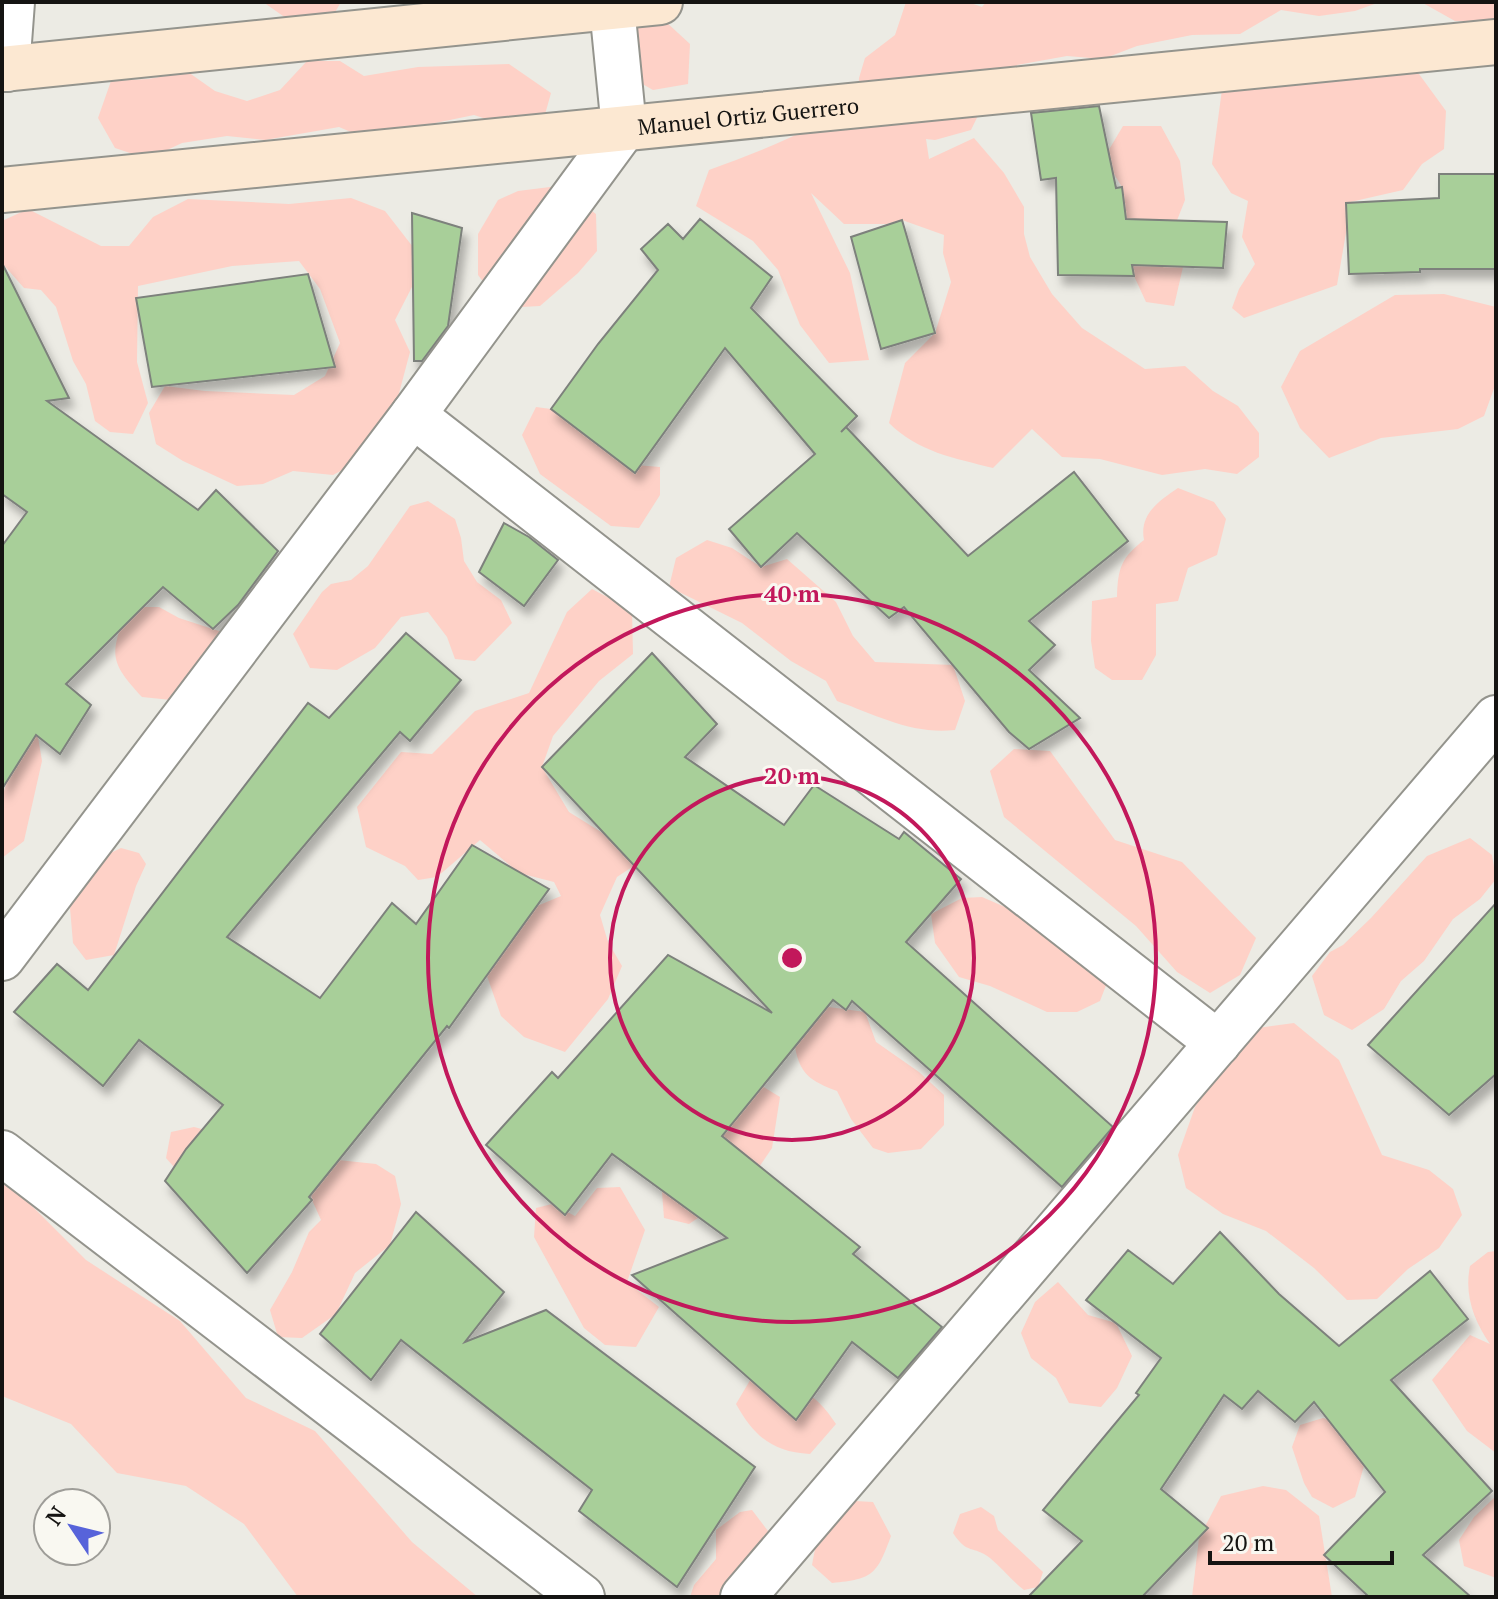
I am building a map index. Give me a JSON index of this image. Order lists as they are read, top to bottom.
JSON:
{
  "streets": {
    "street": ["Manuel Ortiz Guerrero"]
  },
  "scale_bar": "20 m",
  "north": "top left",
  "rings": ["40 m", "20 m"]
}
